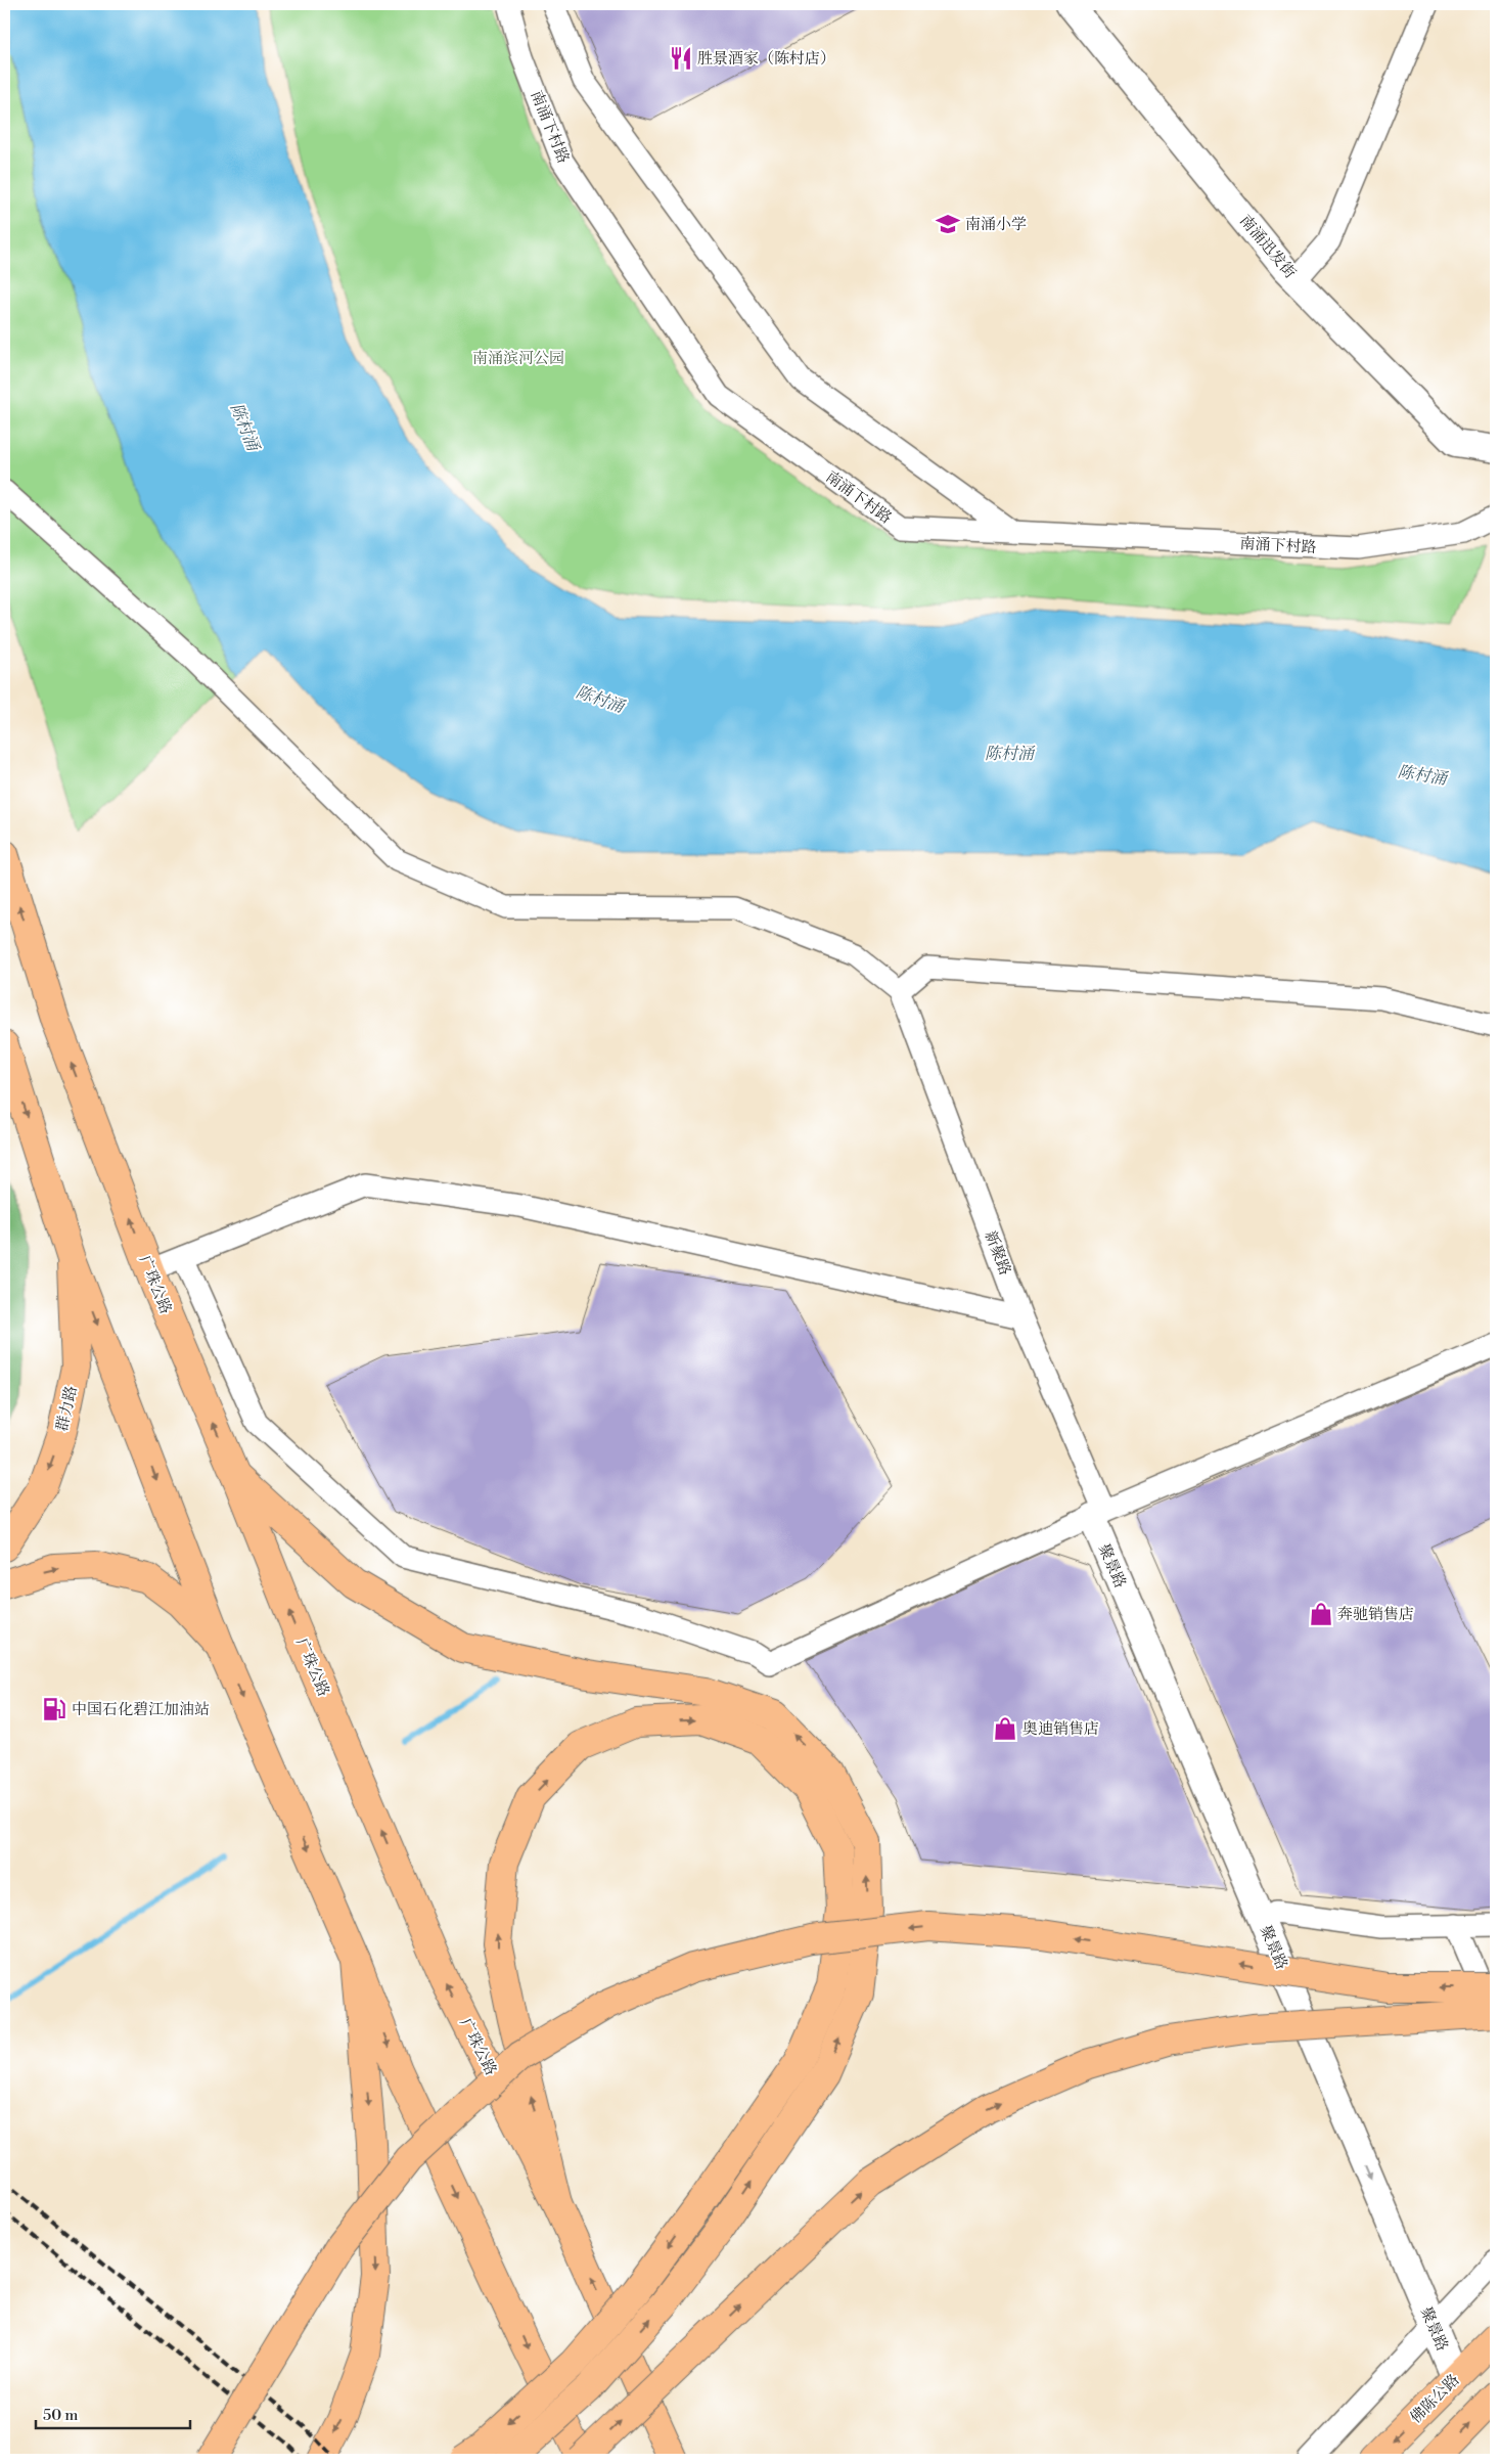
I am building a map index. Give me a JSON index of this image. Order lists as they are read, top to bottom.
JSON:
{
  "streets": {
    "main road": ["广珠公路", "群力路", "佛陈公路"],
    "street": [
      "南涌下村路",
      "南涌迅发街",
      "新聚路",
      "聚景路"
    ]
  },
  "crossings": [
    ["新聚路", "聚景路"],
    ["聚景路", "佛陈公路"]
  ],
  "one_way": ["群力路"],
  "water": ["陈村涌"],
  "parks": ["南涌滨河公园"],
  "places": {
    "restaurant": ["胜景酒家（陈村店）"],
    "school or university": ["南涌小学"],
    "shop": ["奔驰销售店", "奥迪销售店"],
    "fuel station": ["中国石化碧江加油站"]
  },
  "scale_bar": "50 m"
}
